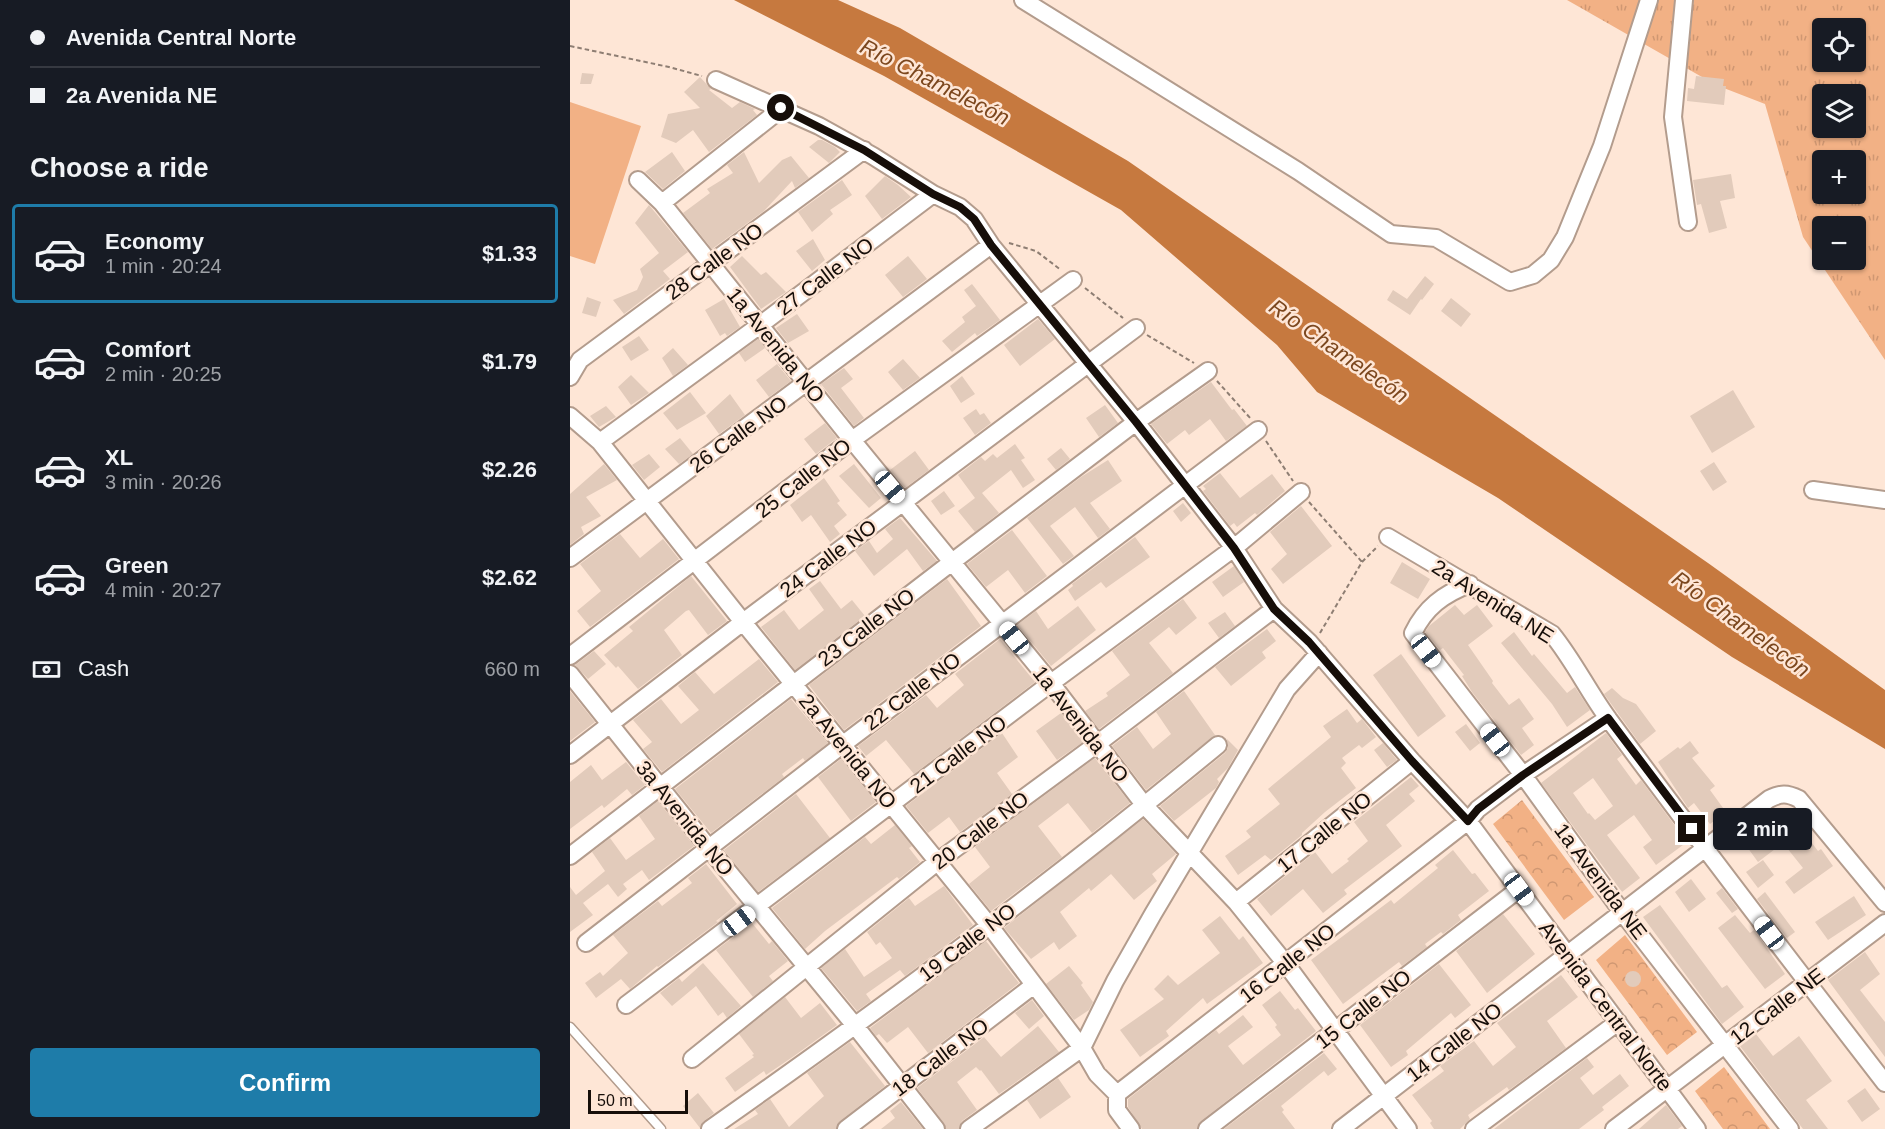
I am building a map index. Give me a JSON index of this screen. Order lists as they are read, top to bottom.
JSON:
{
  "streets": {
    "street": [
      "28 Calle NO",
      "27 Calle NO",
      "1a Avenida NO",
      "26 Calle NO",
      "25 Calle NO",
      "24 Calle NO",
      "2a Avenida NE",
      "23 Calle NO",
      "22 Calle NO",
      "2a Avenida NO",
      "21 Calle NO",
      "3a Avenida NO",
      "20 Calle NO",
      "17 Calle NO",
      "1a Avenida NE",
      "19 Calle NO",
      "16 Calle NO",
      "Avenida Central Norte",
      "12 Calle NE",
      "15 Calle NO",
      "14 Calle NO",
      "18 Calle NO"
    ]
  },
  "crossings": [
    ["28 Calle NO", "1a Avenida NO"],
    ["28 Calle NO", "Avenida Central Norte"],
    ["27 Calle NO", "1a Avenida NO"],
    ["27 Calle NO", "2a Avenida NO"],
    ["27 Calle NO", "Avenida Central Norte"],
    ["1a Avenida NO", "26 Calle NO"],
    ["1a Avenida NO", "25 Calle NO"],
    ["1a Avenida NO", "24 Calle NO"],
    ["1a Avenida NO", "23 Calle NO"],
    ["1a Avenida NO", "22 Calle NO"],
    ["1a Avenida NO", "21 Calle NO"],
    ["1a Avenida NO", "20 Calle NO"],
    ["1a Avenida NO", "17 Calle NO"],
    ["1a Avenida NO", "19 Calle NO"],
    ["1a Avenida NO", "16 Calle NO"],
    ["1a Avenida NO", "15 Calle NO"],
    ["1a Avenida NO", "14 Calle NO"],
    ["26 Calle NO", "2a Avenida NO"],
    ["26 Calle NO", "Avenida Central Norte"],
    ["25 Calle NO", "2a Avenida NO"],
    ["25 Calle NO", "Avenida Central Norte"],
    ["24 Calle NO", "2a Avenida NO"],
    ["24 Calle NO", "3a Avenida NO"],
    ["24 Calle NO", "Avenida Central Norte"],
    ["2a Avenida NE", "1a Avenida NE"],
    ["2a Avenida NE", "16 Calle NO"],
    ["2a Avenida NE", "12 Calle NE"],
    ["2a Avenida NE", "14 Calle NO"],
    ["23 Calle NO", "2a Avenida NO"],
    ["23 Calle NO", "3a Avenida NO"],
    ["23 Calle NO", "Avenida Central Norte"],
    ["22 Calle NO", "2a Avenida NO"],
    ["22 Calle NO", "3a Avenida NO"],
    ["22 Calle NO", "Avenida Central Norte"],
    ["2a Avenida NO", "21 Calle NO"],
    ["2a Avenida NO", "20 Calle NO"],
    ["2a Avenida NO", "19 Calle NO"],
    ["2a Avenida NO", "16 Calle NO"],
    ["2a Avenida NO", "18 Calle NO"],
    ["21 Calle NO", "3a Avenida NO"],
    ["21 Calle NO", "Avenida Central Norte"],
    ["3a Avenida NO", "20 Calle NO"],
    ["3a Avenida NO", "19 Calle NO"],
    ["3a Avenida NO", "18 Calle NO"],
    ["20 Calle NO", "Avenida Central Norte"],
    ["17 Calle NO", "Avenida Central Norte"],
    ["1a Avenida NE", "16 Calle NO"],
    ["1a Avenida NE", "12 Calle NE"],
    ["1a Avenida NE", "14 Calle NO"],
    ["16 Calle NO", "Avenida Central Norte"],
    ["Avenida Central Norte", "12 Calle NE"],
    ["Avenida Central Norte", "15 Calle NO"],
    ["Avenida Central Norte", "14 Calle NO"]
  ],
  "water": ["Río Chamelecón"],
  "scale_bar": "50 m",
  "page": {
    "banner": ["Avenida Central Norte", "2a Avenida NE"],
    "map_buttons": ["+", "−"],
    "heading": "Choose a ride",
    "list": [
      {
        "name": "Economy",
        "note": "1 min · 20:24",
        "value": "$1.33"
      },
      {
        "name": "Comfort",
        "note": "2 min · 20:25",
        "value": "$1.79"
      },
      {
        "name": "XL",
        "note": "3 min · 20:26",
        "value": "$2.26"
      },
      {
        "name": "Green",
        "note": "4 min · 20:27",
        "value": "$2.62"
      }
    ],
    "pay": ["Cash", "660 m"],
    "bubble": "2 min",
    "buttons": "Confirm",
    "scale": "50 m"
  }
}
